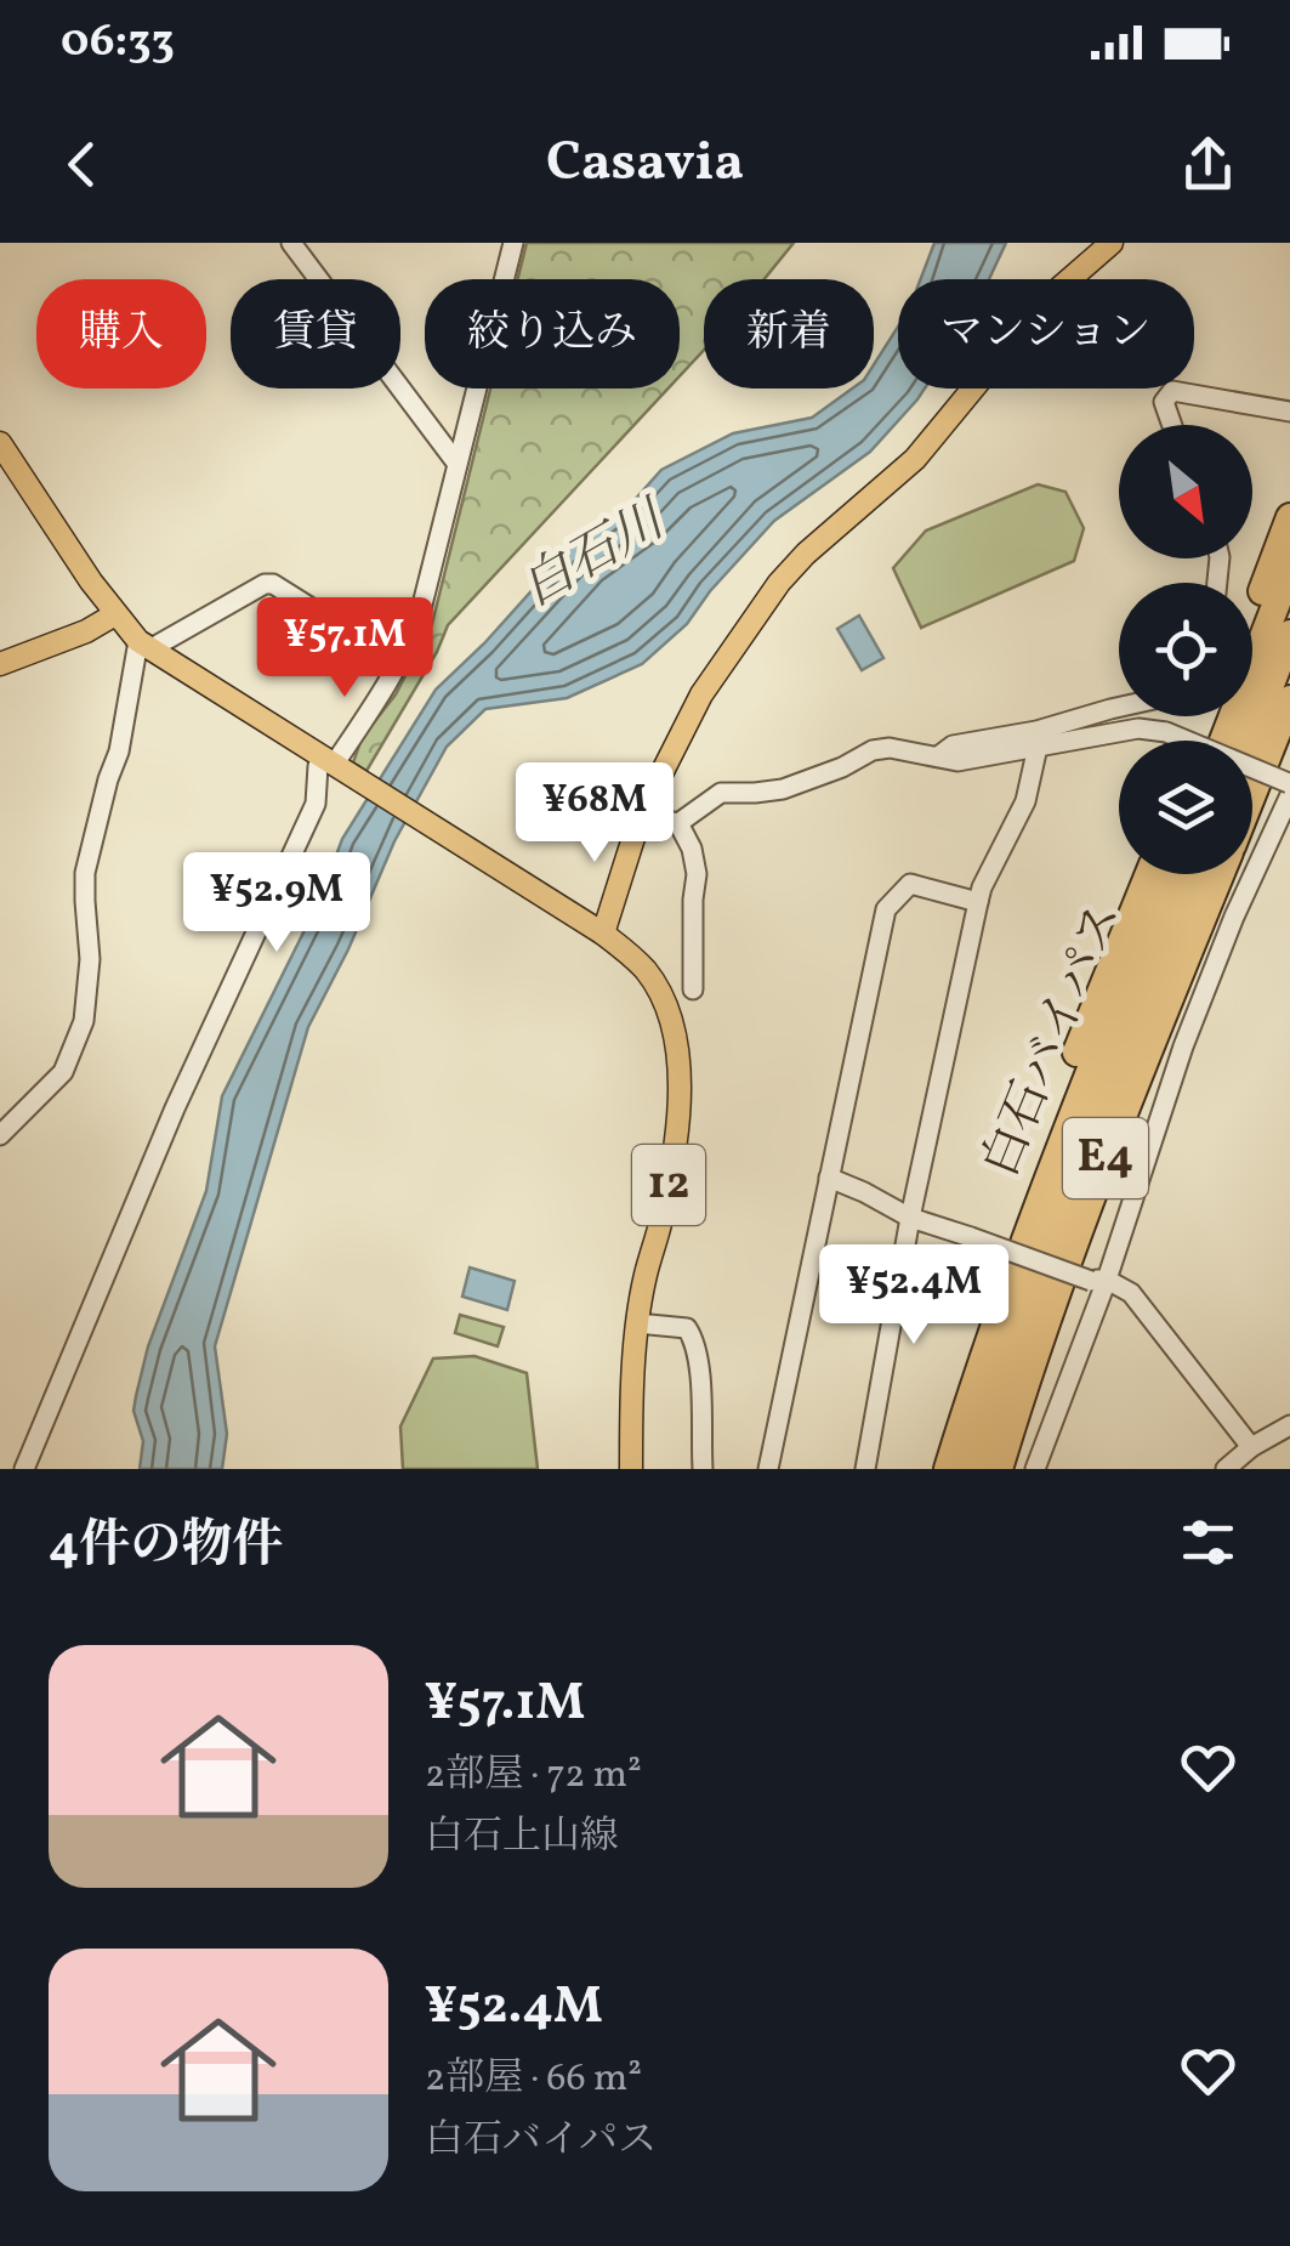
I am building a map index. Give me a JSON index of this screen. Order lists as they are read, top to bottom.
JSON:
{
  "streets": {
    "highway": ["白石バイパス", "E4"],
    "main road": ["12"]
  },
  "water": ["白石川"],
  "north": "bottom right",
  "page": {
    "status": "06:33",
    "header": "Casavia",
    "chip": [
      "購入",
      "賃貸",
      "絞り込み",
      "新着",
      "マンション"
    ],
    "price": [
      "¥57.1M",
      "¥68M",
      "¥52.9M",
      "¥52.4M"
    ],
    "heading": "4件の物件",
    "list": [
      {
        "name": "¥57.1M",
        "note": "2部屋 · 72 m² · 白石上山線"
      },
      {
        "name": "¥52.4M",
        "note": "2部屋 · 66 m² · 白石バイパス"
      }
    ]
  }
}
